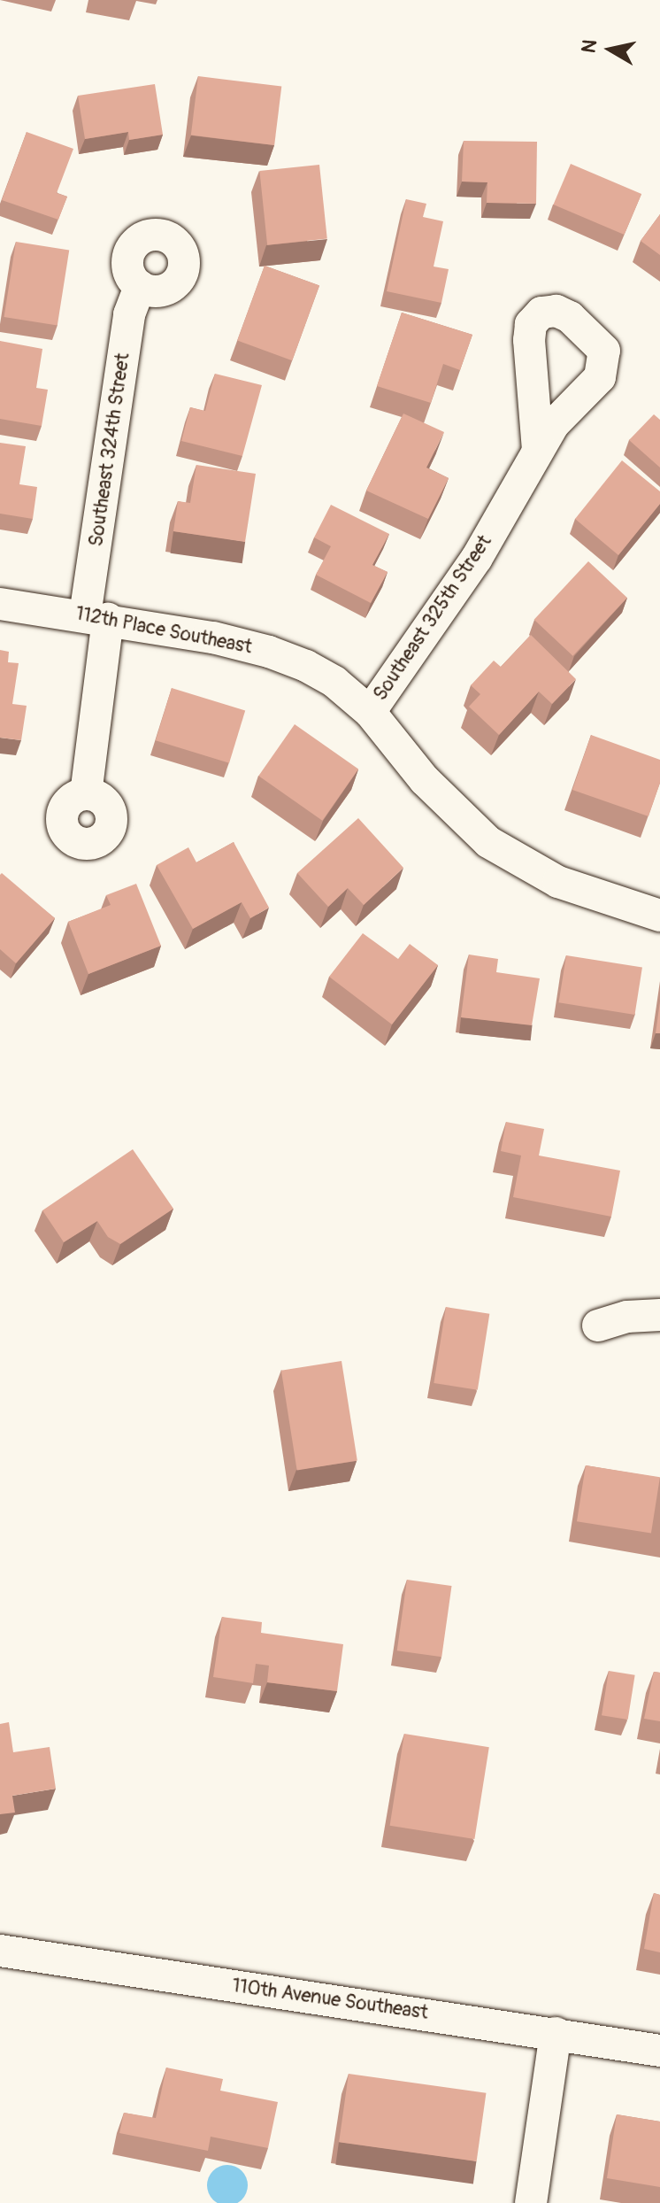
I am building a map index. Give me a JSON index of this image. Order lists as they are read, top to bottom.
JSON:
{
  "streets": {
    "street": [
      "Southeast 324th Street",
      "Southeast 325th Street",
      "112th Place Southeast",
      "110th Avenue Southeast"
    ]
  },
  "crossings": [
    ["Southeast 324th Street", "112th Place Southeast"],
    ["Southeast 325th Street", "112th Place Southeast"]
  ],
  "north": "left"
}
